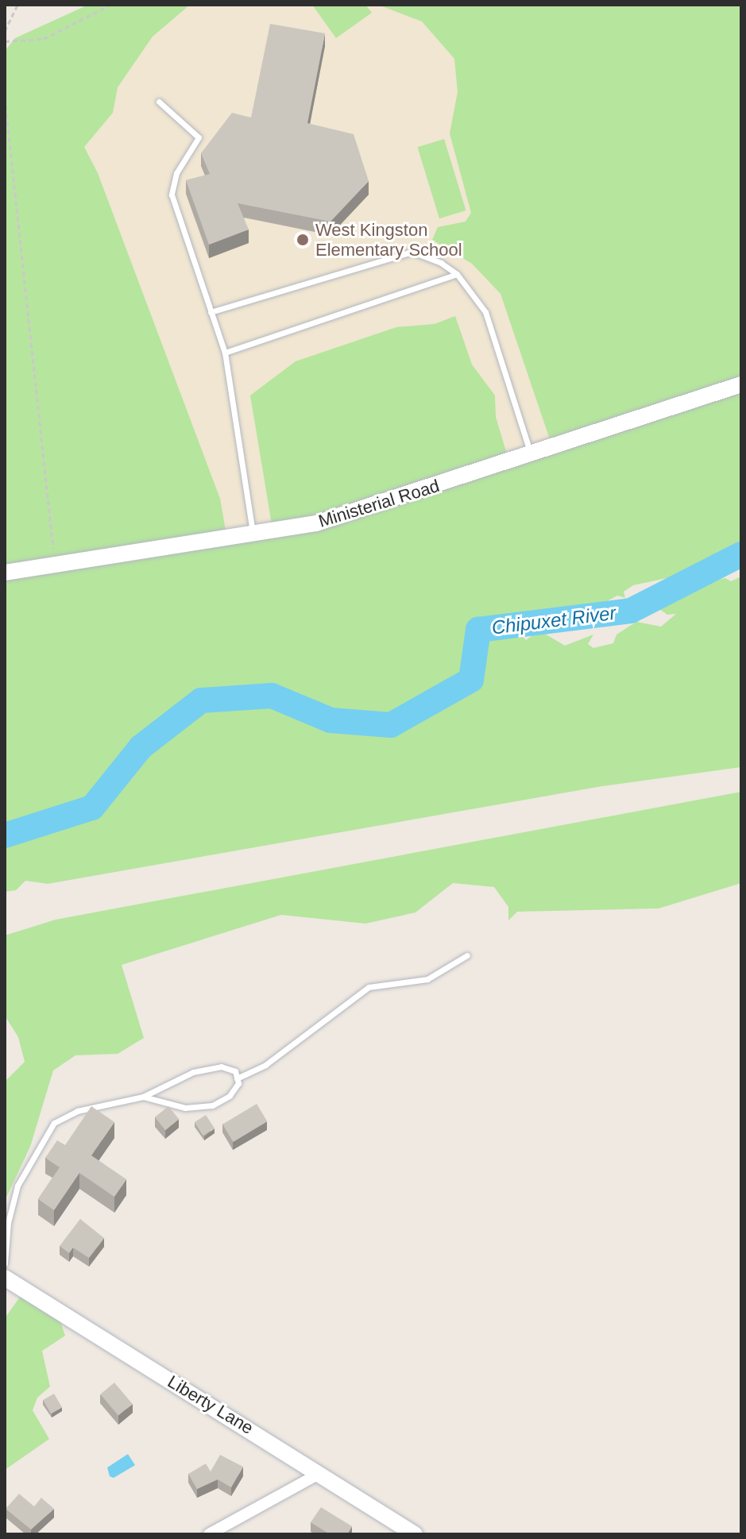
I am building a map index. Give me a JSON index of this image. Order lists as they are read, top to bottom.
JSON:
{
  "streets": {
    "main road": ["Ministerial Road", "Liberty Lane"]
  },
  "water": ["Chipuxet River"],
  "places": ["West Kingston Elementary School"]
}
